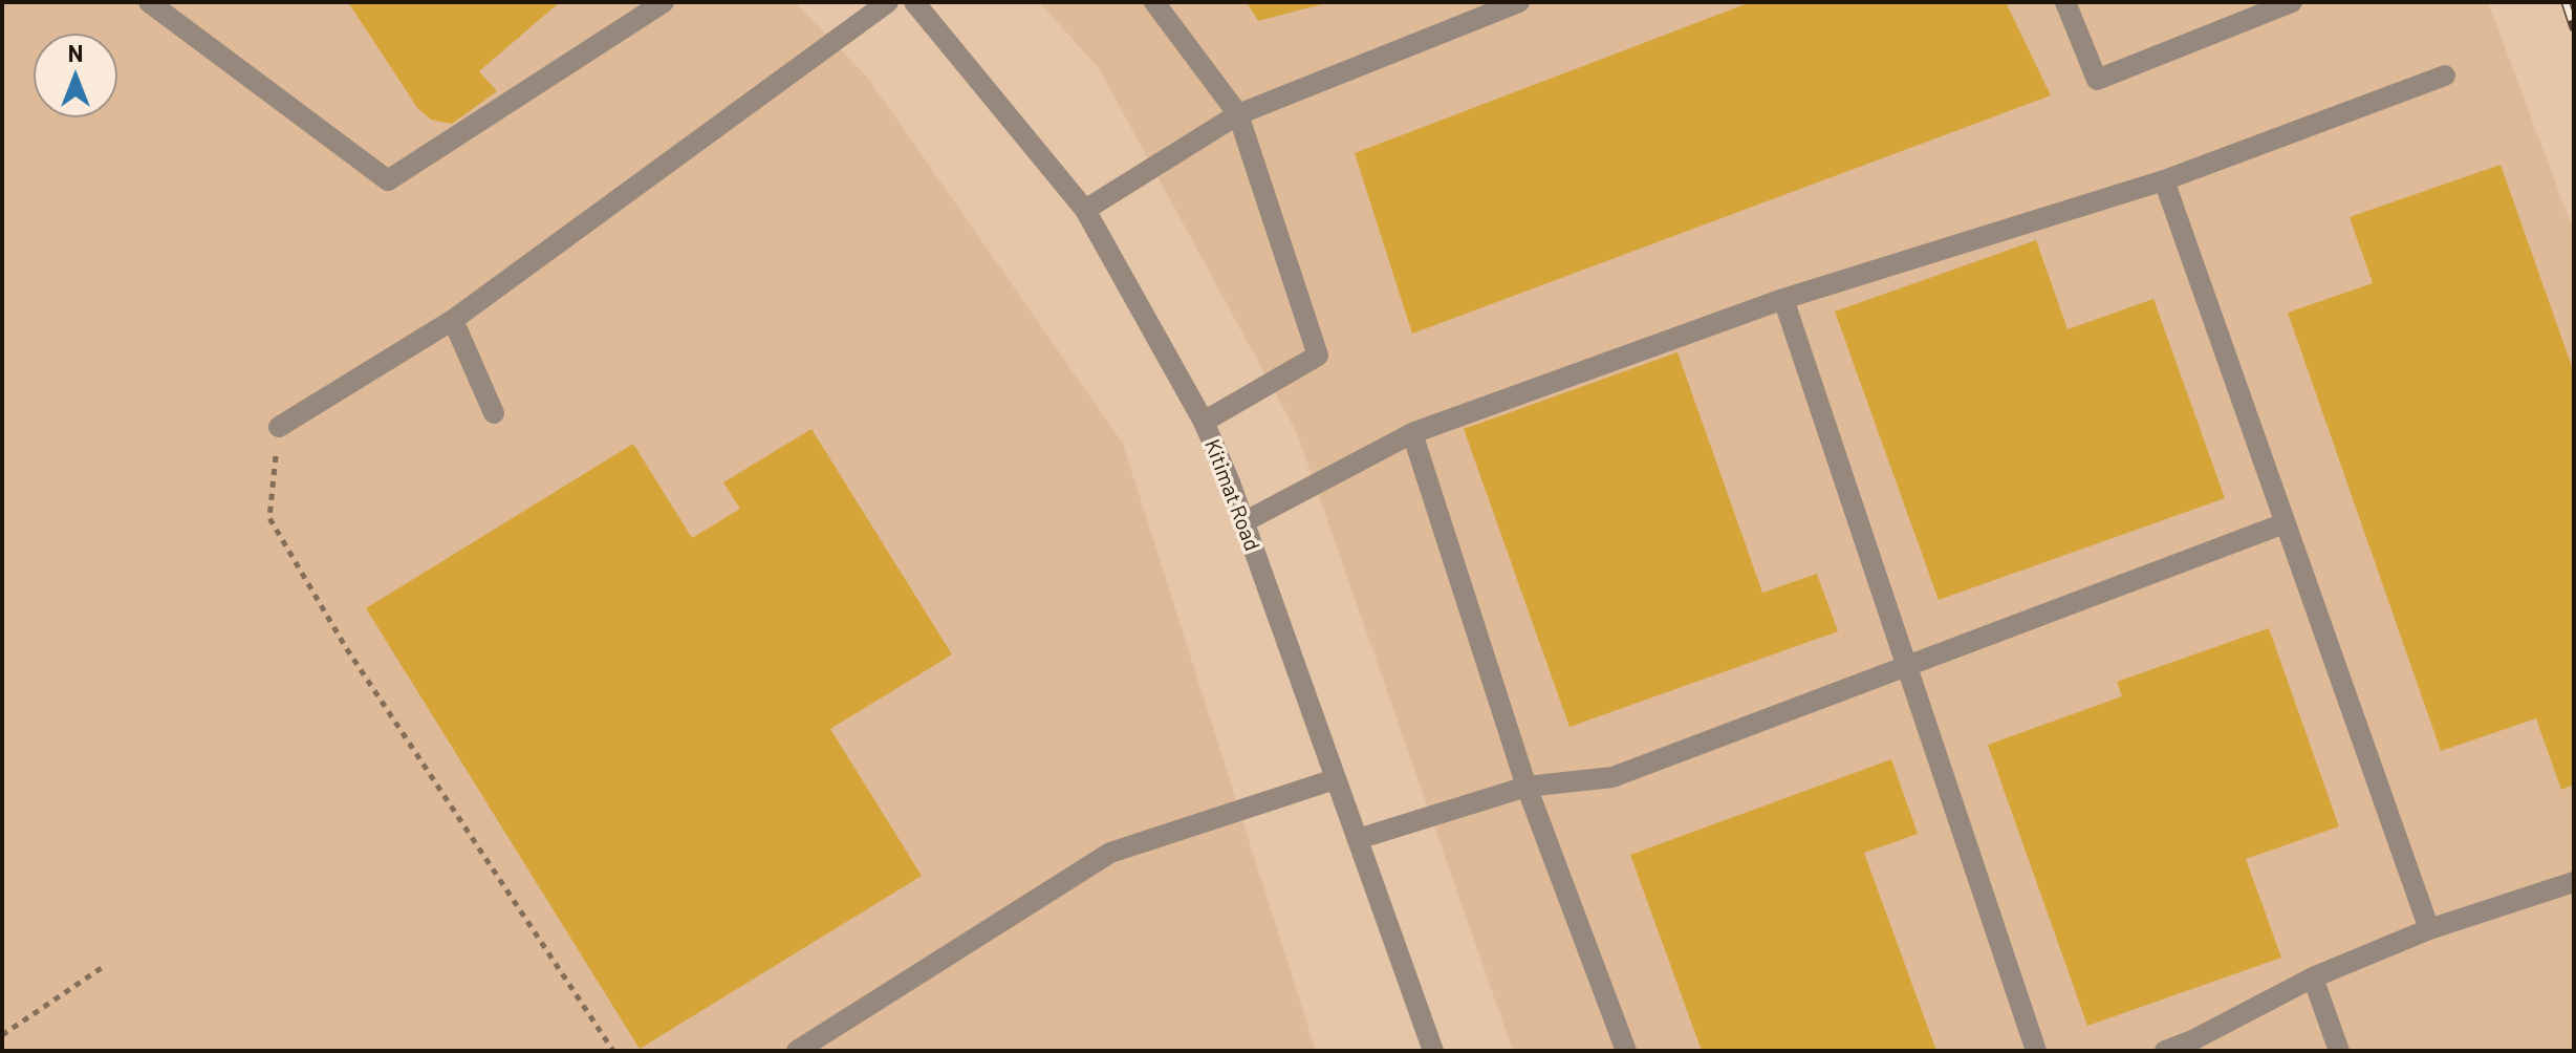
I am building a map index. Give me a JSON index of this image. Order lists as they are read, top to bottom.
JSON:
{
  "streets": {
    "street": ["Kitimat Road"]
  },
  "north": "top"
}
